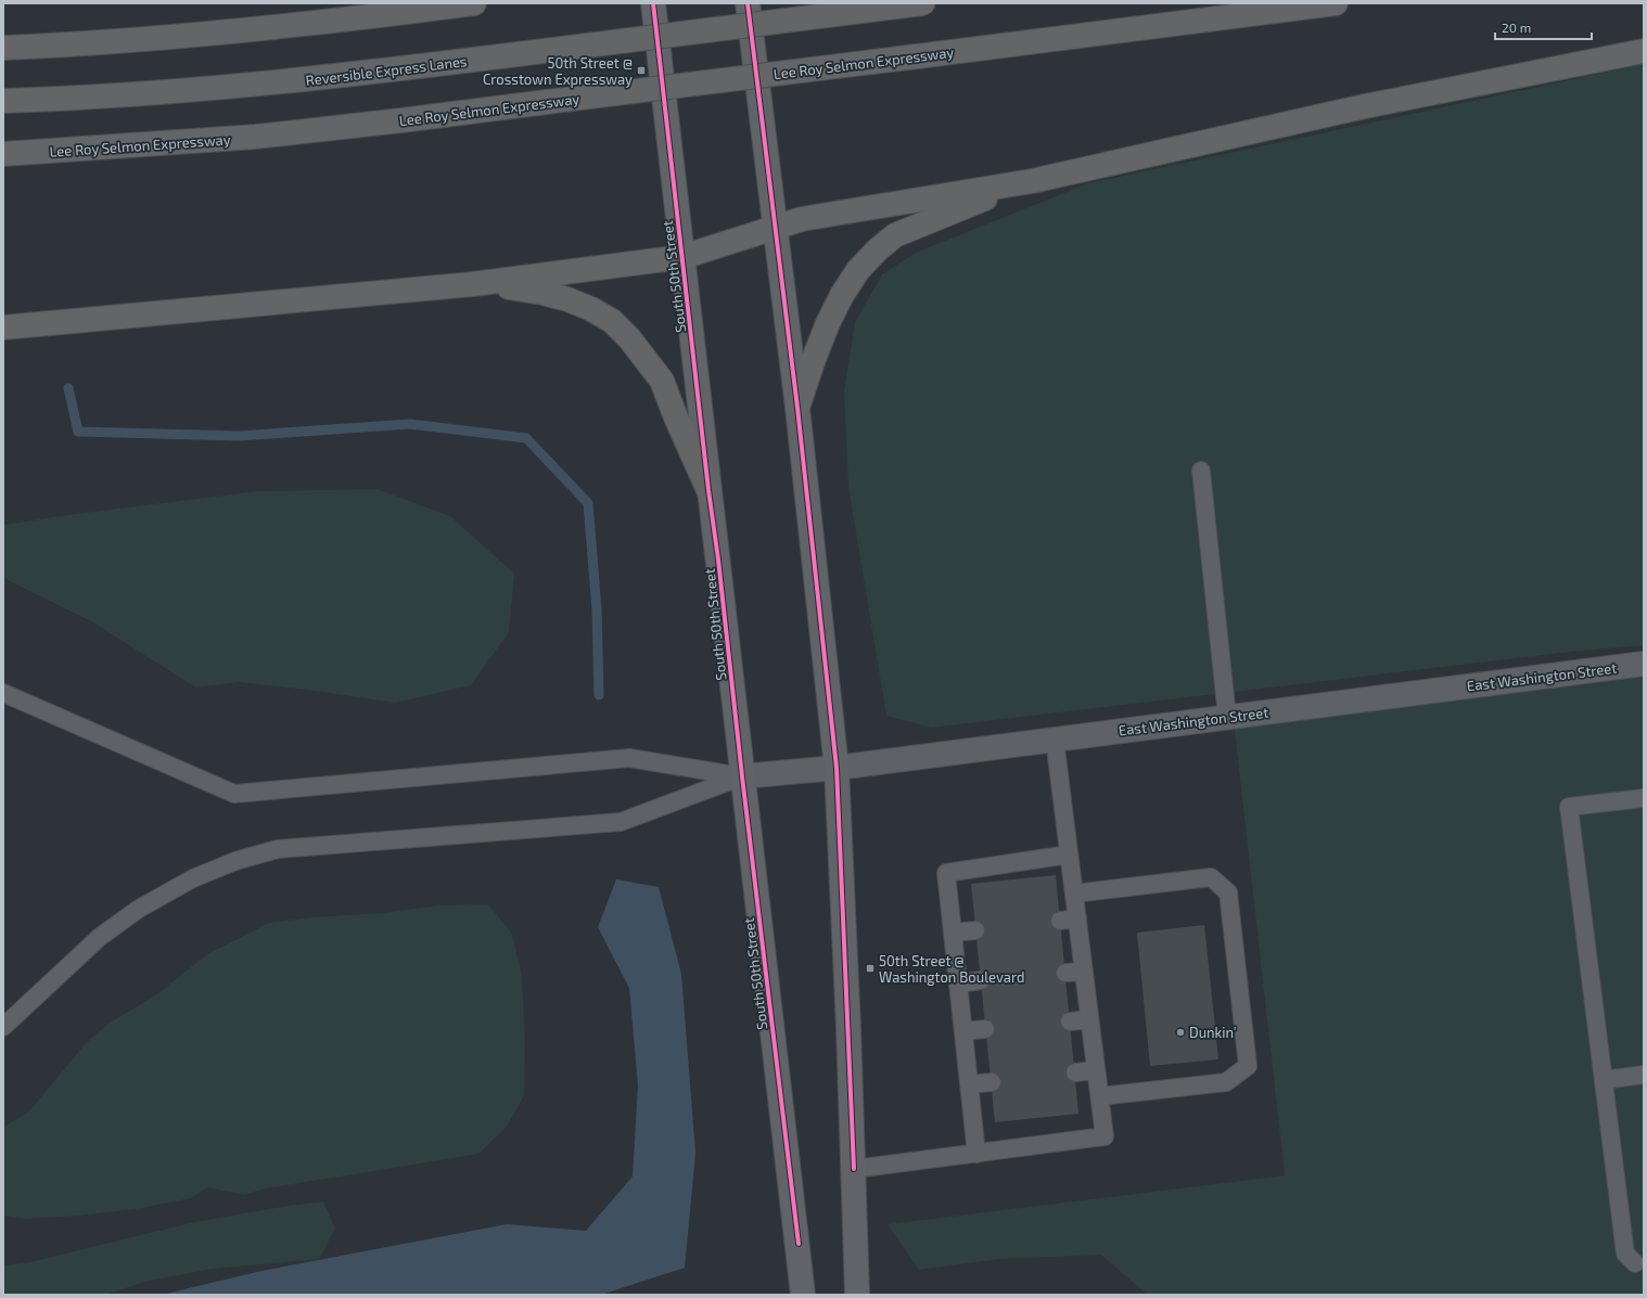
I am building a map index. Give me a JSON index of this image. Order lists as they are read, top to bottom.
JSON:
{
  "streets": {
    "highway": ["Lee Roy Selmon Expressway", "Reversible Express Lanes"],
    "main road": ["South 50th Street"],
    "street": ["East Washington Street"]
  },
  "crossings": [
    ["South 50th Street", "East Washington Street"]
  ],
  "places": {
    "transit": ["50th Street @ Crosstown Expressway", "50th Street @ Washington Boulevard"],
    "other": ["Dunkin'"]
  },
  "scale_bar": "20 m"
}
